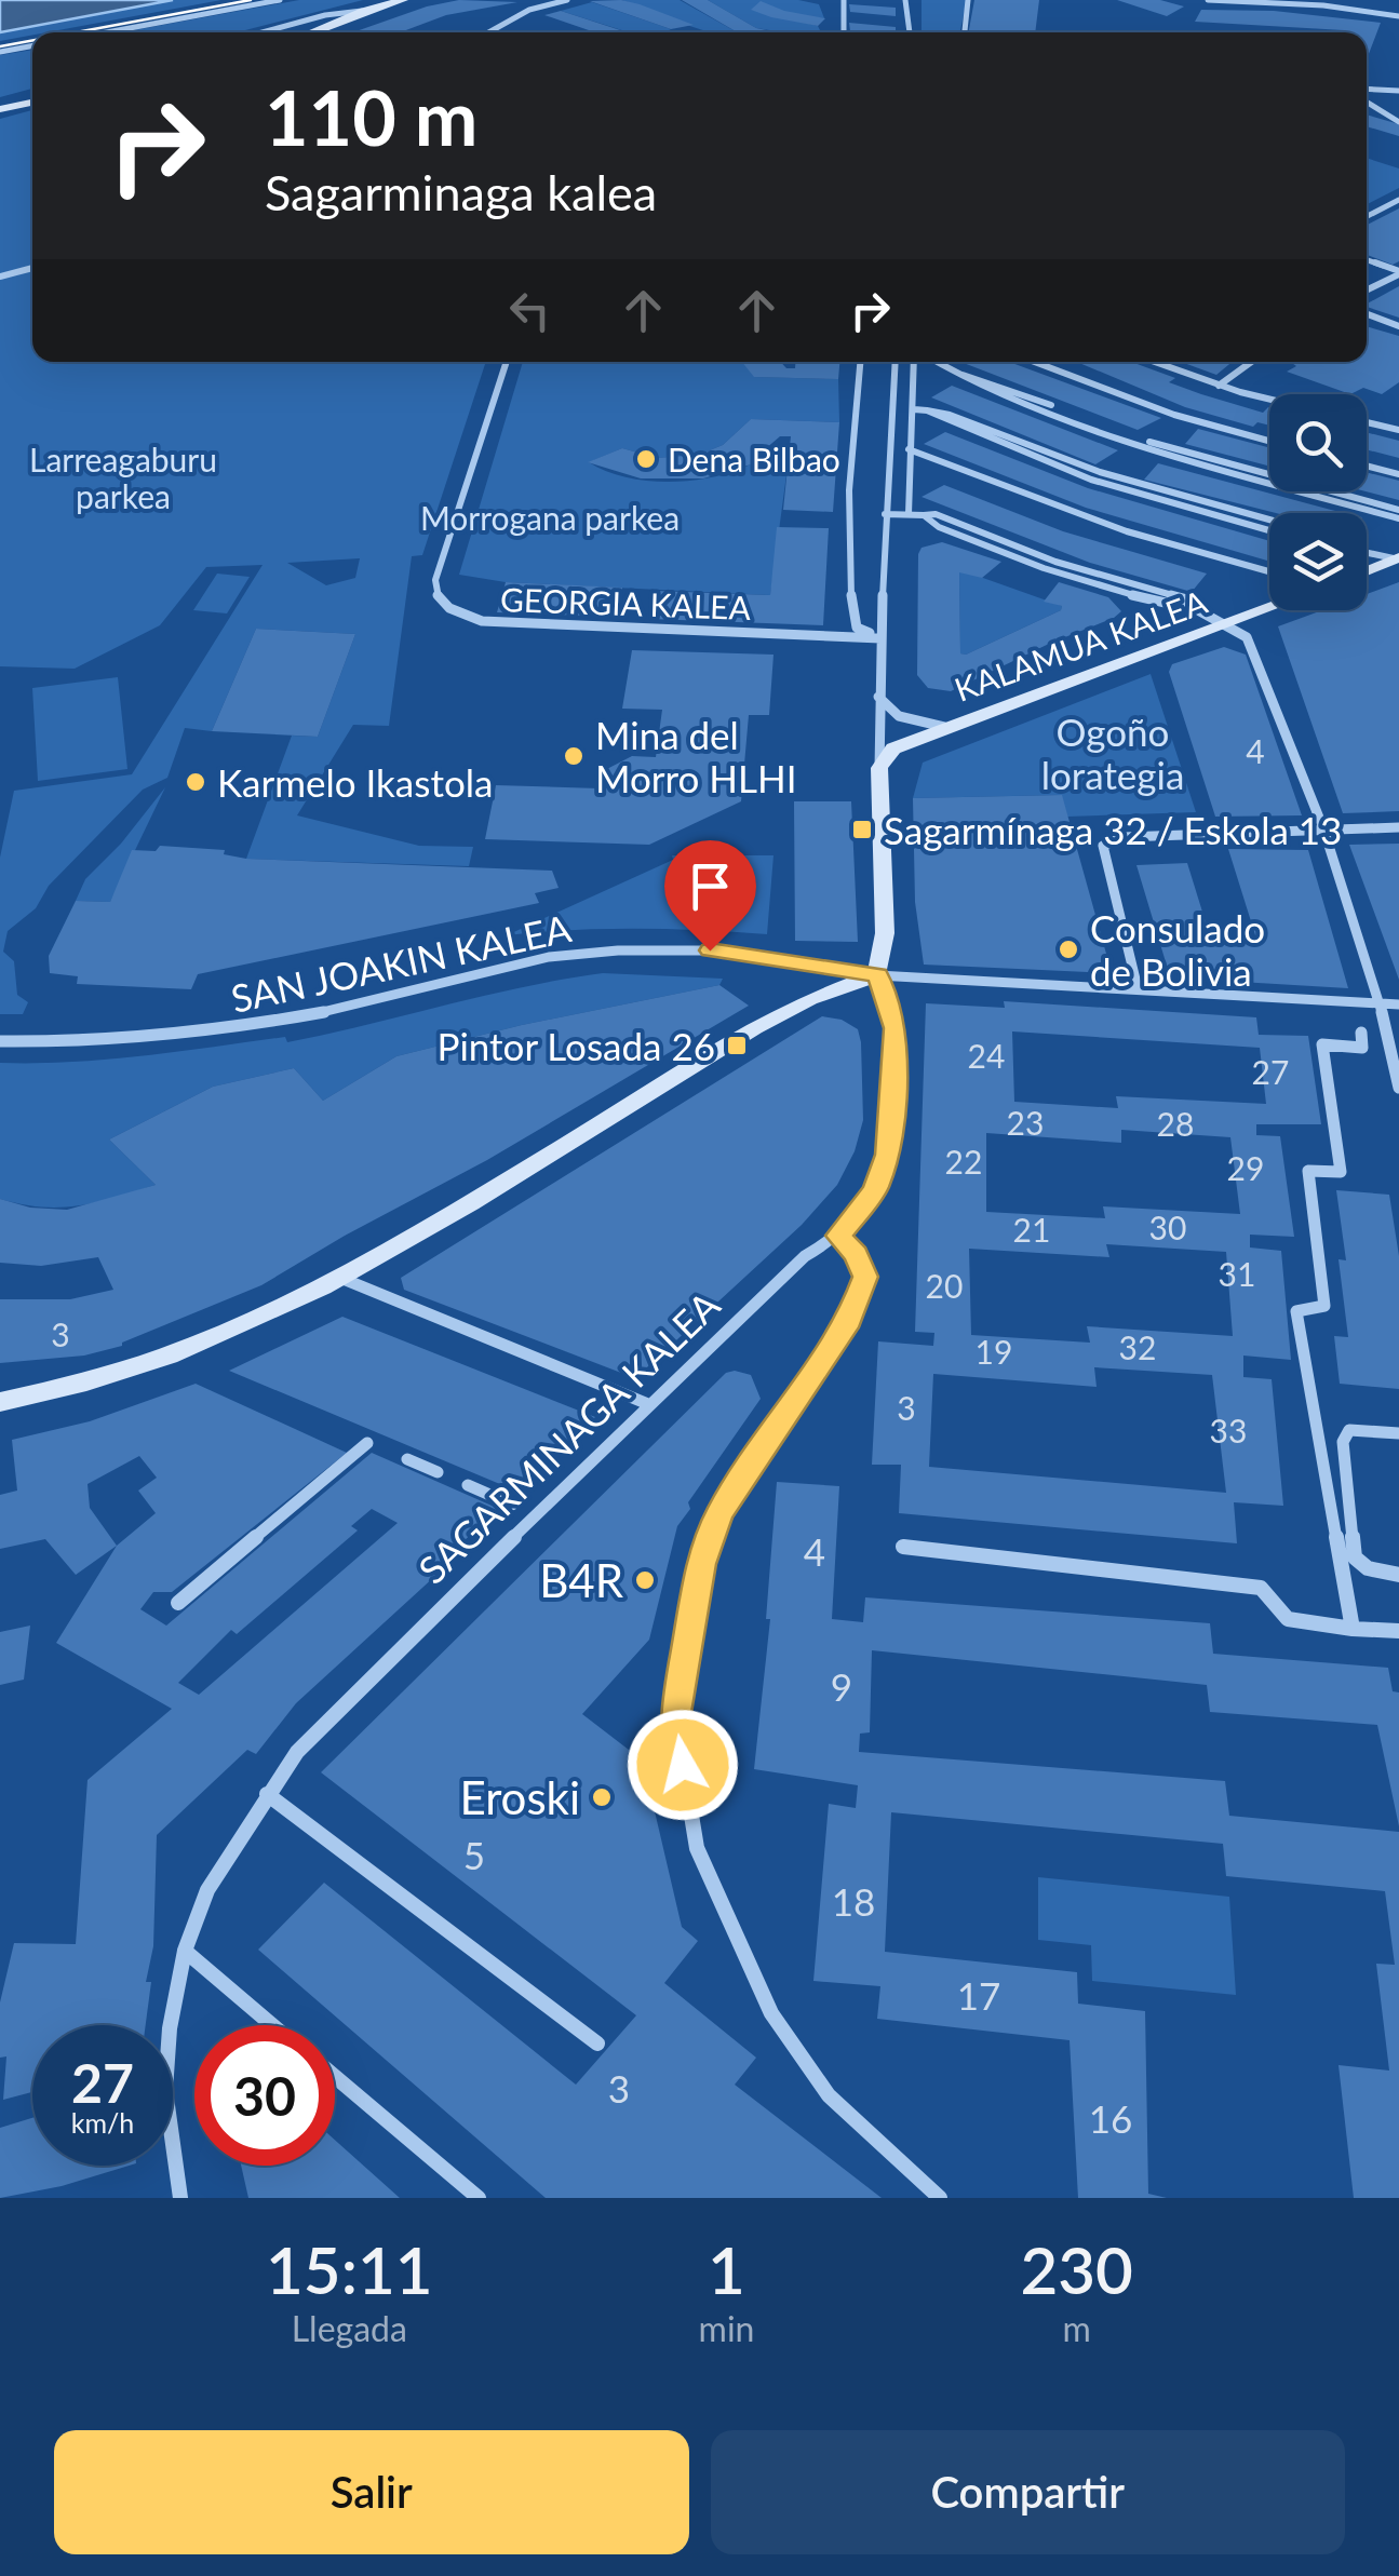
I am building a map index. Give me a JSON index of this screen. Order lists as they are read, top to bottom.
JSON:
{
  "streets": {
    "street": [
      "GEORGIA KALEA",
      "KALAMUA KALEA",
      "SAN JOAKIN KALEA",
      "SAGARMINAGA KALEA"
    ]
  },
  "crossings": [
    ["GEORGIA KALEA", "SAGARMINAGA KALEA"],
    ["KALAMUA KALEA", "SAGARMINAGA KALEA"],
    ["SAN JOAKIN KALEA", "SAGARMINAGA KALEA"]
  ],
  "parks": ["Larreagaburu parkea", "Morrogana parkea", "Ogoño lorategia"],
  "places": {
    "other": [
      "Dena Bilbao",
      "Mina del Morro HLHI",
      "Karmelo Ikastola",
      "Consulado de Bolivia",
      "B4R",
      "Eroski"
    ],
    "transit": ["Sagarmínaga 32 / Eskola 13", "Pintor Losada 26"]
  },
  "house_numbers": [
    "4",
    "24",
    "27",
    "23",
    "28",
    "22",
    "29",
    "30",
    "21",
    "31",
    "20",
    "3",
    "32",
    "19",
    "3",
    "33",
    "4",
    "9",
    "5",
    "18",
    "17",
    "3",
    "16"
  ],
  "page": {
    "turn": ["110 m", "Sagarminaga kalea"],
    "speed": "27 km/h",
    "limit": "30",
    "eta": [
      "15:11",
      "Llegada",
      "1",
      "min",
      "230",
      "m"
    ],
    "buttons": ["Salir", "Compartir"]
  }
}
